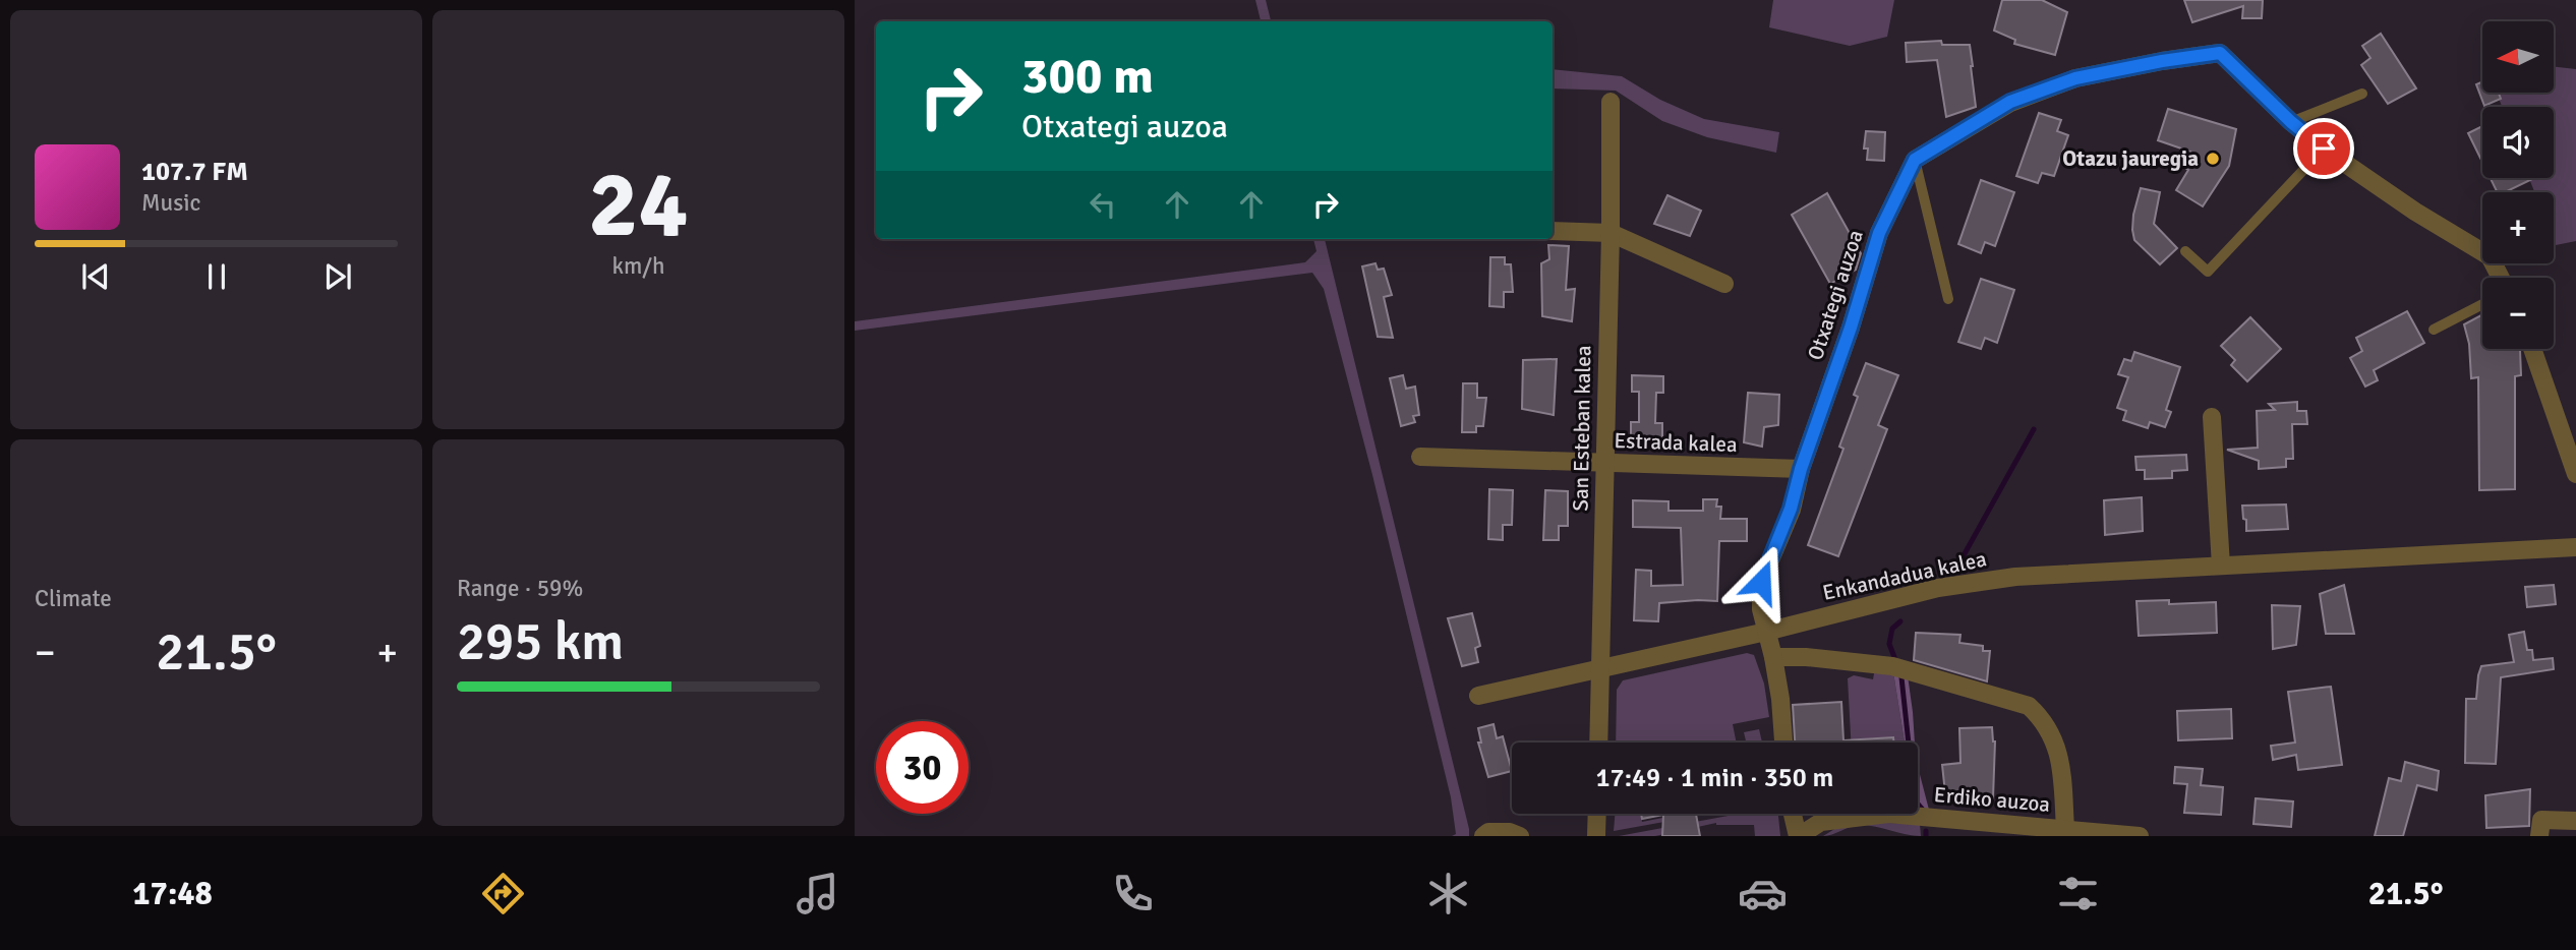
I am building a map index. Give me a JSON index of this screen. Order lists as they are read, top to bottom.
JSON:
{
  "streets": {
    "street": [
      "Otxategi auzoa",
      "San Esteban kalea",
      "Estrada kalea",
      "Enkandadua kalea",
      "Erdiko auzoa"
    ]
  },
  "crossings": [
    ["Otxategi auzoa", "Estrada kalea"],
    ["Otxategi auzoa", "Enkandadua kalea"],
    ["San Esteban kalea", "Estrada kalea"],
    ["San Esteban kalea", "Enkandadua kalea"]
  ],
  "places": ["Otazu jauregia"],
  "north": "left",
  "page": {
    "tile": [
      ["24", "km/h"],
      "Climate",
      ["Range · 59%", "295 km"]
    ],
    "map_buttons": ["+", "−"],
    "turn": ["300 m", "Otxategi auzoa"],
    "song": ["107.7 FM", "Music"],
    "heat": ["−", "21.5°", "+"],
    "limit": "30",
    "trip": "17:49 · 1 min · 350 m",
    "tabs": ["17:48", "21.5°"]
  }
}
